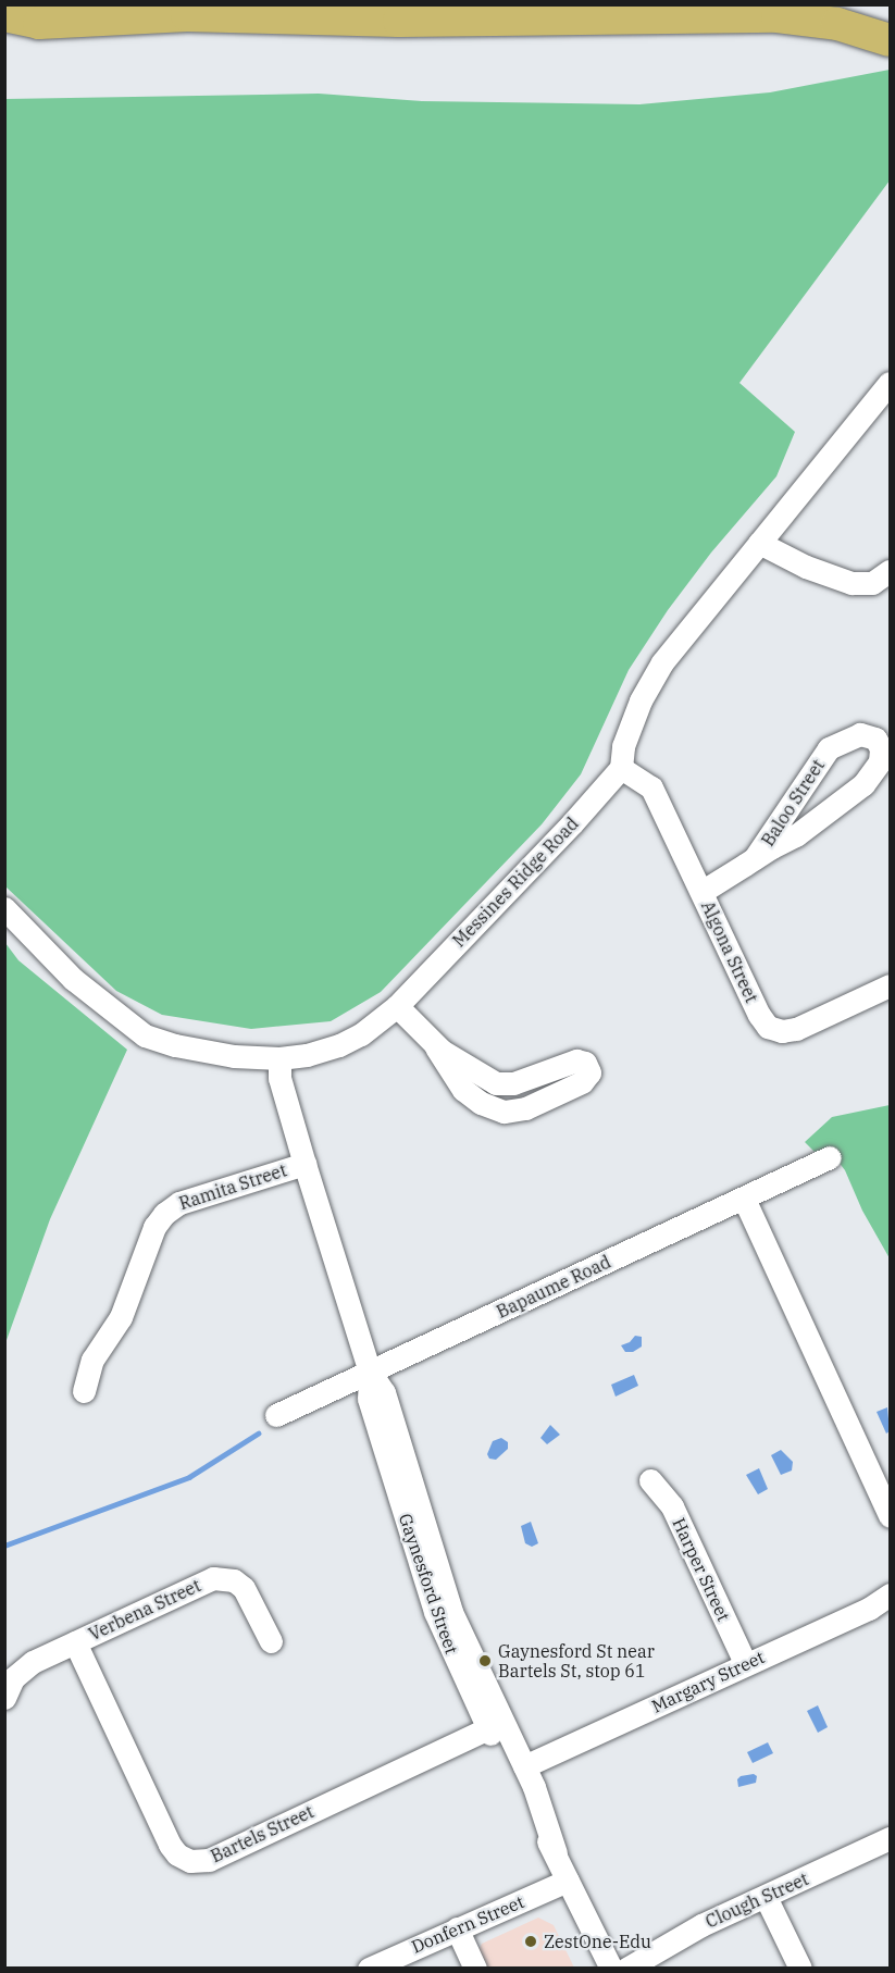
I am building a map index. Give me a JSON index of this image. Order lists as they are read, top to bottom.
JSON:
{
  "streets": {
    "street": [
      "Baloo Street",
      "Messines Ridge Road",
      "Algona Street",
      "Ramita Street",
      "Bapaume Road",
      "Harper Street",
      "Gaynesford Street",
      "Verbena Street",
      "Margary Street",
      "Bartels Street",
      "Clough Street",
      "Donfern Street"
    ]
  },
  "crossings": [
    ["Baloo Street", "Algona Street"],
    ["Messines Ridge Road", "Algona Street"],
    ["Messines Ridge Road", "Gaynesford Street"],
    ["Ramita Street", "Gaynesford Street"],
    ["Bapaume Road", "Gaynesford Street"],
    ["Harper Street", "Margary Street"],
    ["Gaynesford Street", "Margary Street"],
    ["Gaynesford Street", "Bartels Street"],
    ["Gaynesford Street", "Donfern Street"],
    ["Verbena Street", "Bartels Street"]
  ],
  "places": ["Gaynesford St near Bartels St, stop 61", "ZestOne-Edu"]
}
